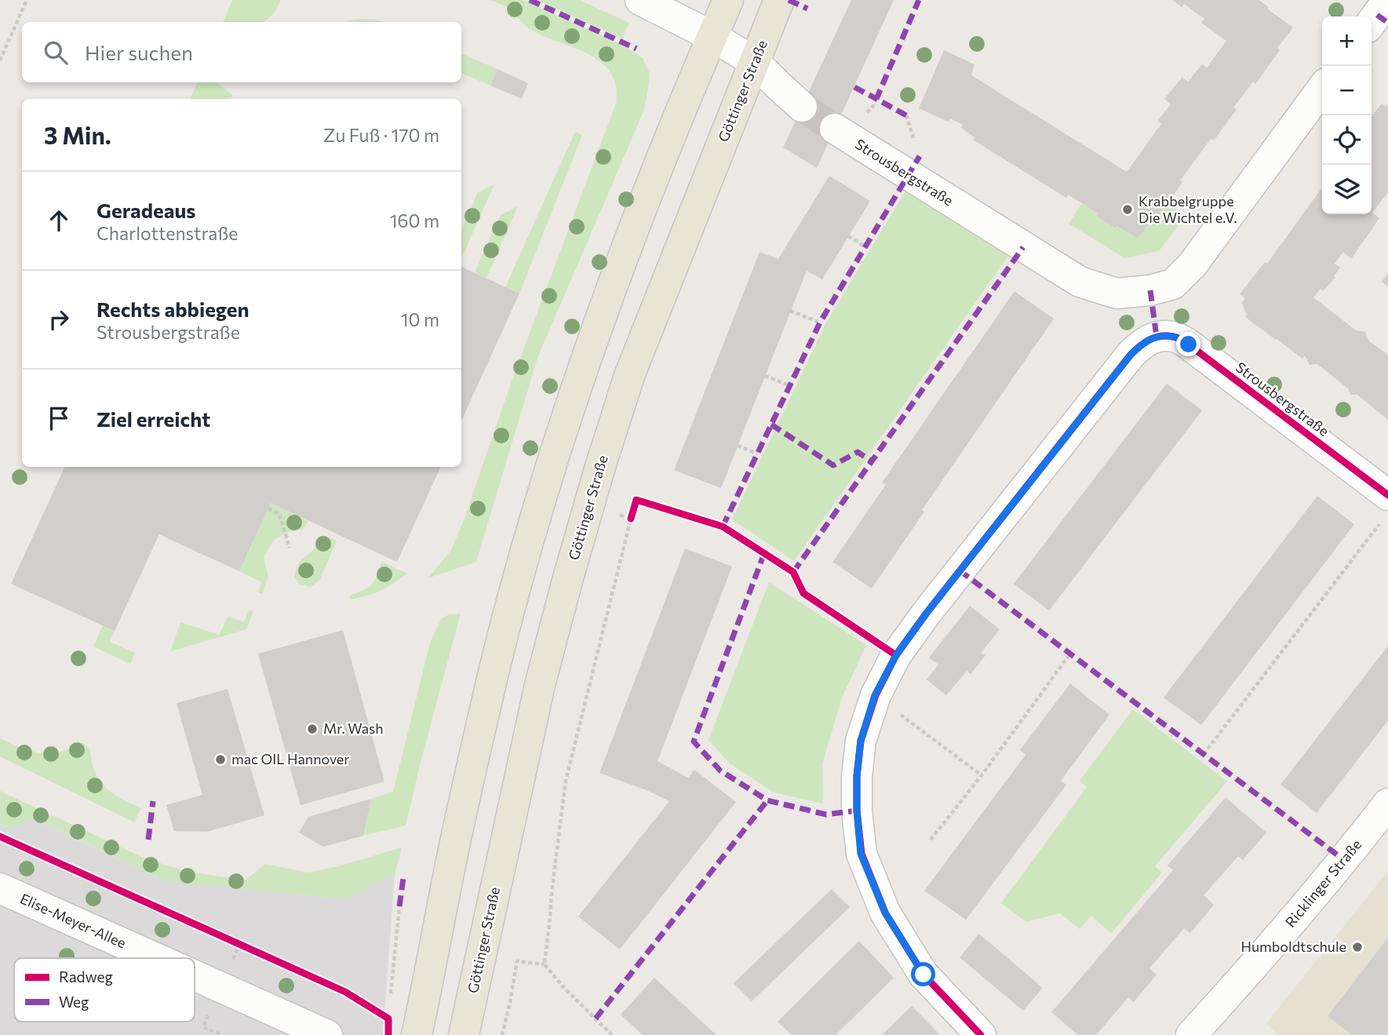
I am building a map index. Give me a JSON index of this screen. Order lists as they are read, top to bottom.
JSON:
{
  "streets": {
    "main road": ["Göttinger Straße"],
    "street": ["Strousbergstraße", "Ricklinger Straße", "Elise-Meyer-Allee"]
  },
  "places": [
    "Krabbelgruppe Die Wichtel e.V.",
    "Mr. Wash",
    "mac OIL Hannover",
    "Humboldtschule"
  ],
  "legend": ["Radweg", "Weg"],
  "page": {
    "map_buttons": ["+", "−"],
    "search": "Hier suchen",
    "heading": ["3 Min.", "Zu Fuß · 170 m"],
    "list": [
      ["Geradeaus", "Charlottenstraße", "160 m"],
      ["Rechts abbiegen", "Strousbergstraße", "10 m"],
      "Ziel erreicht"
    ]
  }
}
